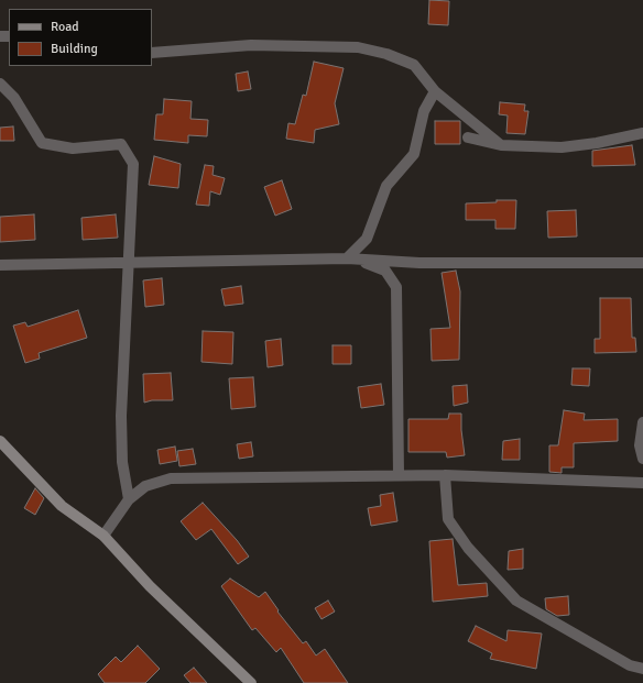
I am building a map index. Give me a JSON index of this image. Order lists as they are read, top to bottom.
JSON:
{
  "legend": ["Road", "Building"]
}
